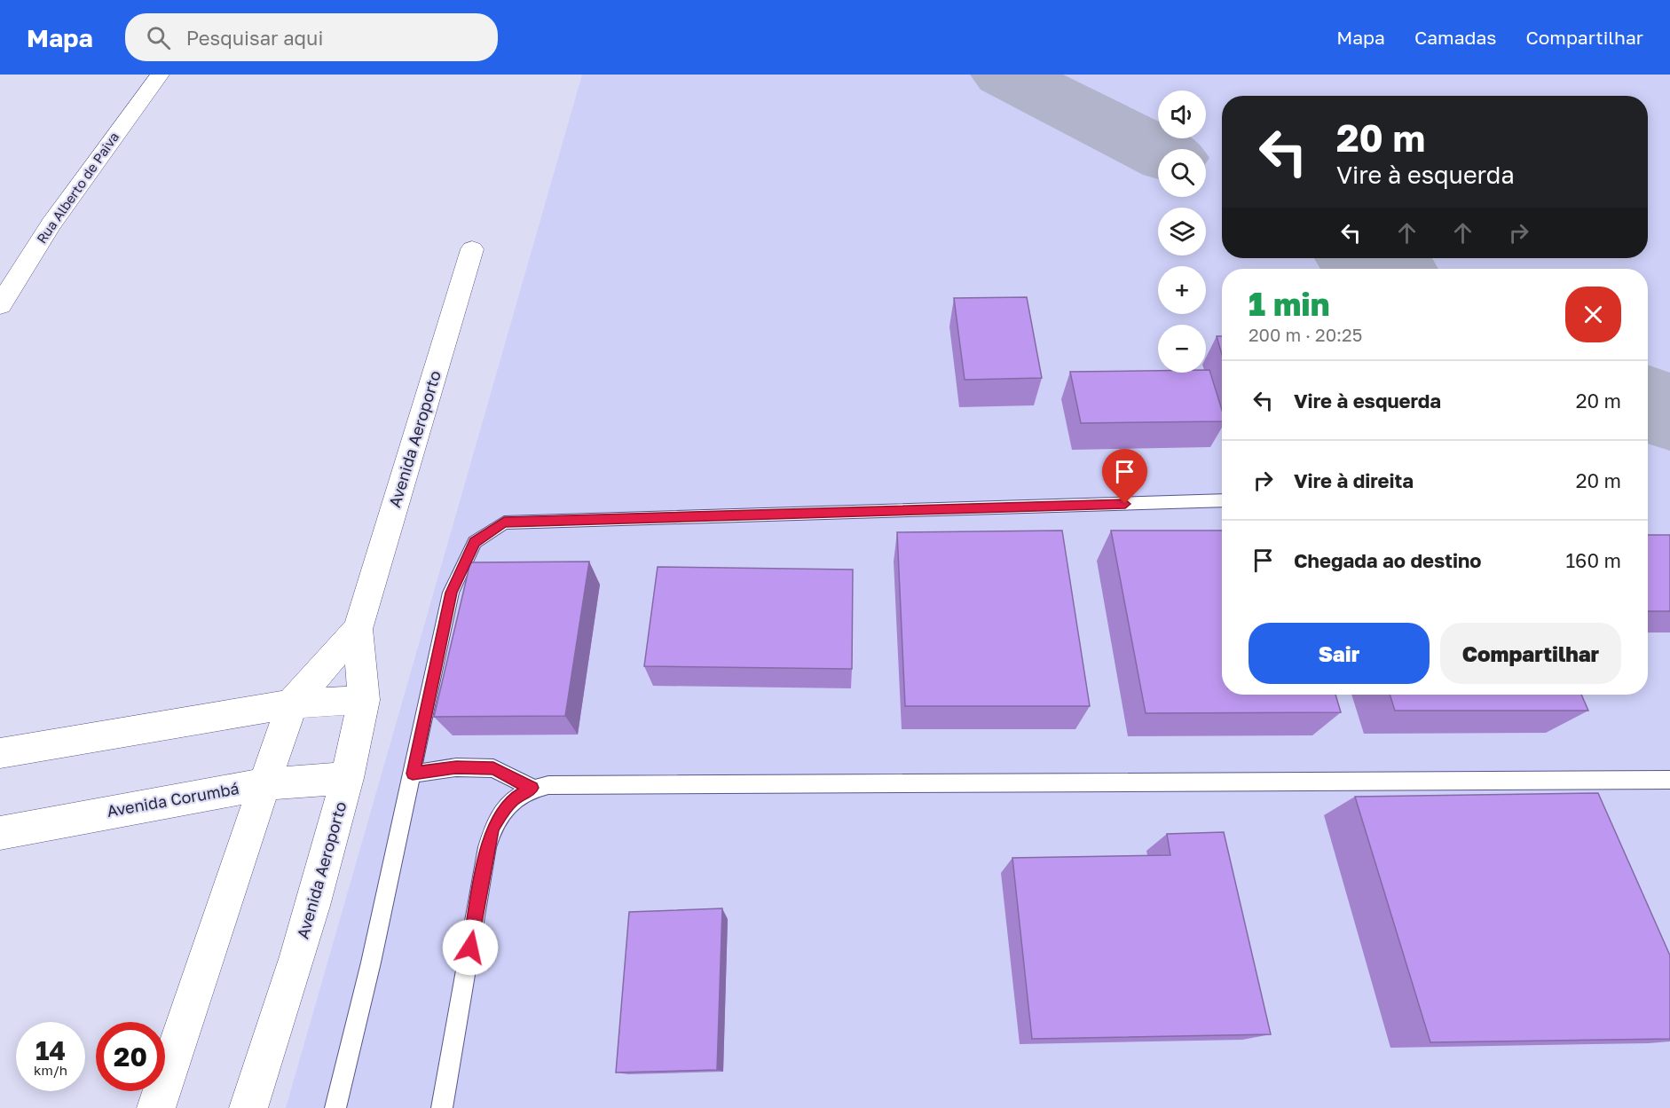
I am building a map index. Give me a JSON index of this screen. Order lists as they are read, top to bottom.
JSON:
{
  "streets": {
    "main road": ["Rua Alberto de Paiva", "Avenida Aeroporto", "Avenida Corumbá"]
  },
  "crossings": [
    ["Avenida Aeroporto", "Avenida Corumbá"]
  ],
  "page": {
    "header": "Mapa",
    "search": "Pesquisar aqui",
    "nav": ["Mapa", "Camadas", "Compartilhar"],
    "map_buttons": ["+", "−"],
    "turn": ["20 m", "Vire à esquerda"],
    "heading": ["1 min", "200 m · 20:25"],
    "list": [
      {
        "name": "Vire à esquerda",
        "value": "20 m"
      },
      {
        "name": "Vire à direita",
        "value": "20 m"
      },
      {
        "name": "Chegada ao destino",
        "value": "160 m"
      }
    ],
    "buttons": ["Sair", "Compartilhar"],
    "speed": "14 km/h",
    "limit": "20"
  }
}
